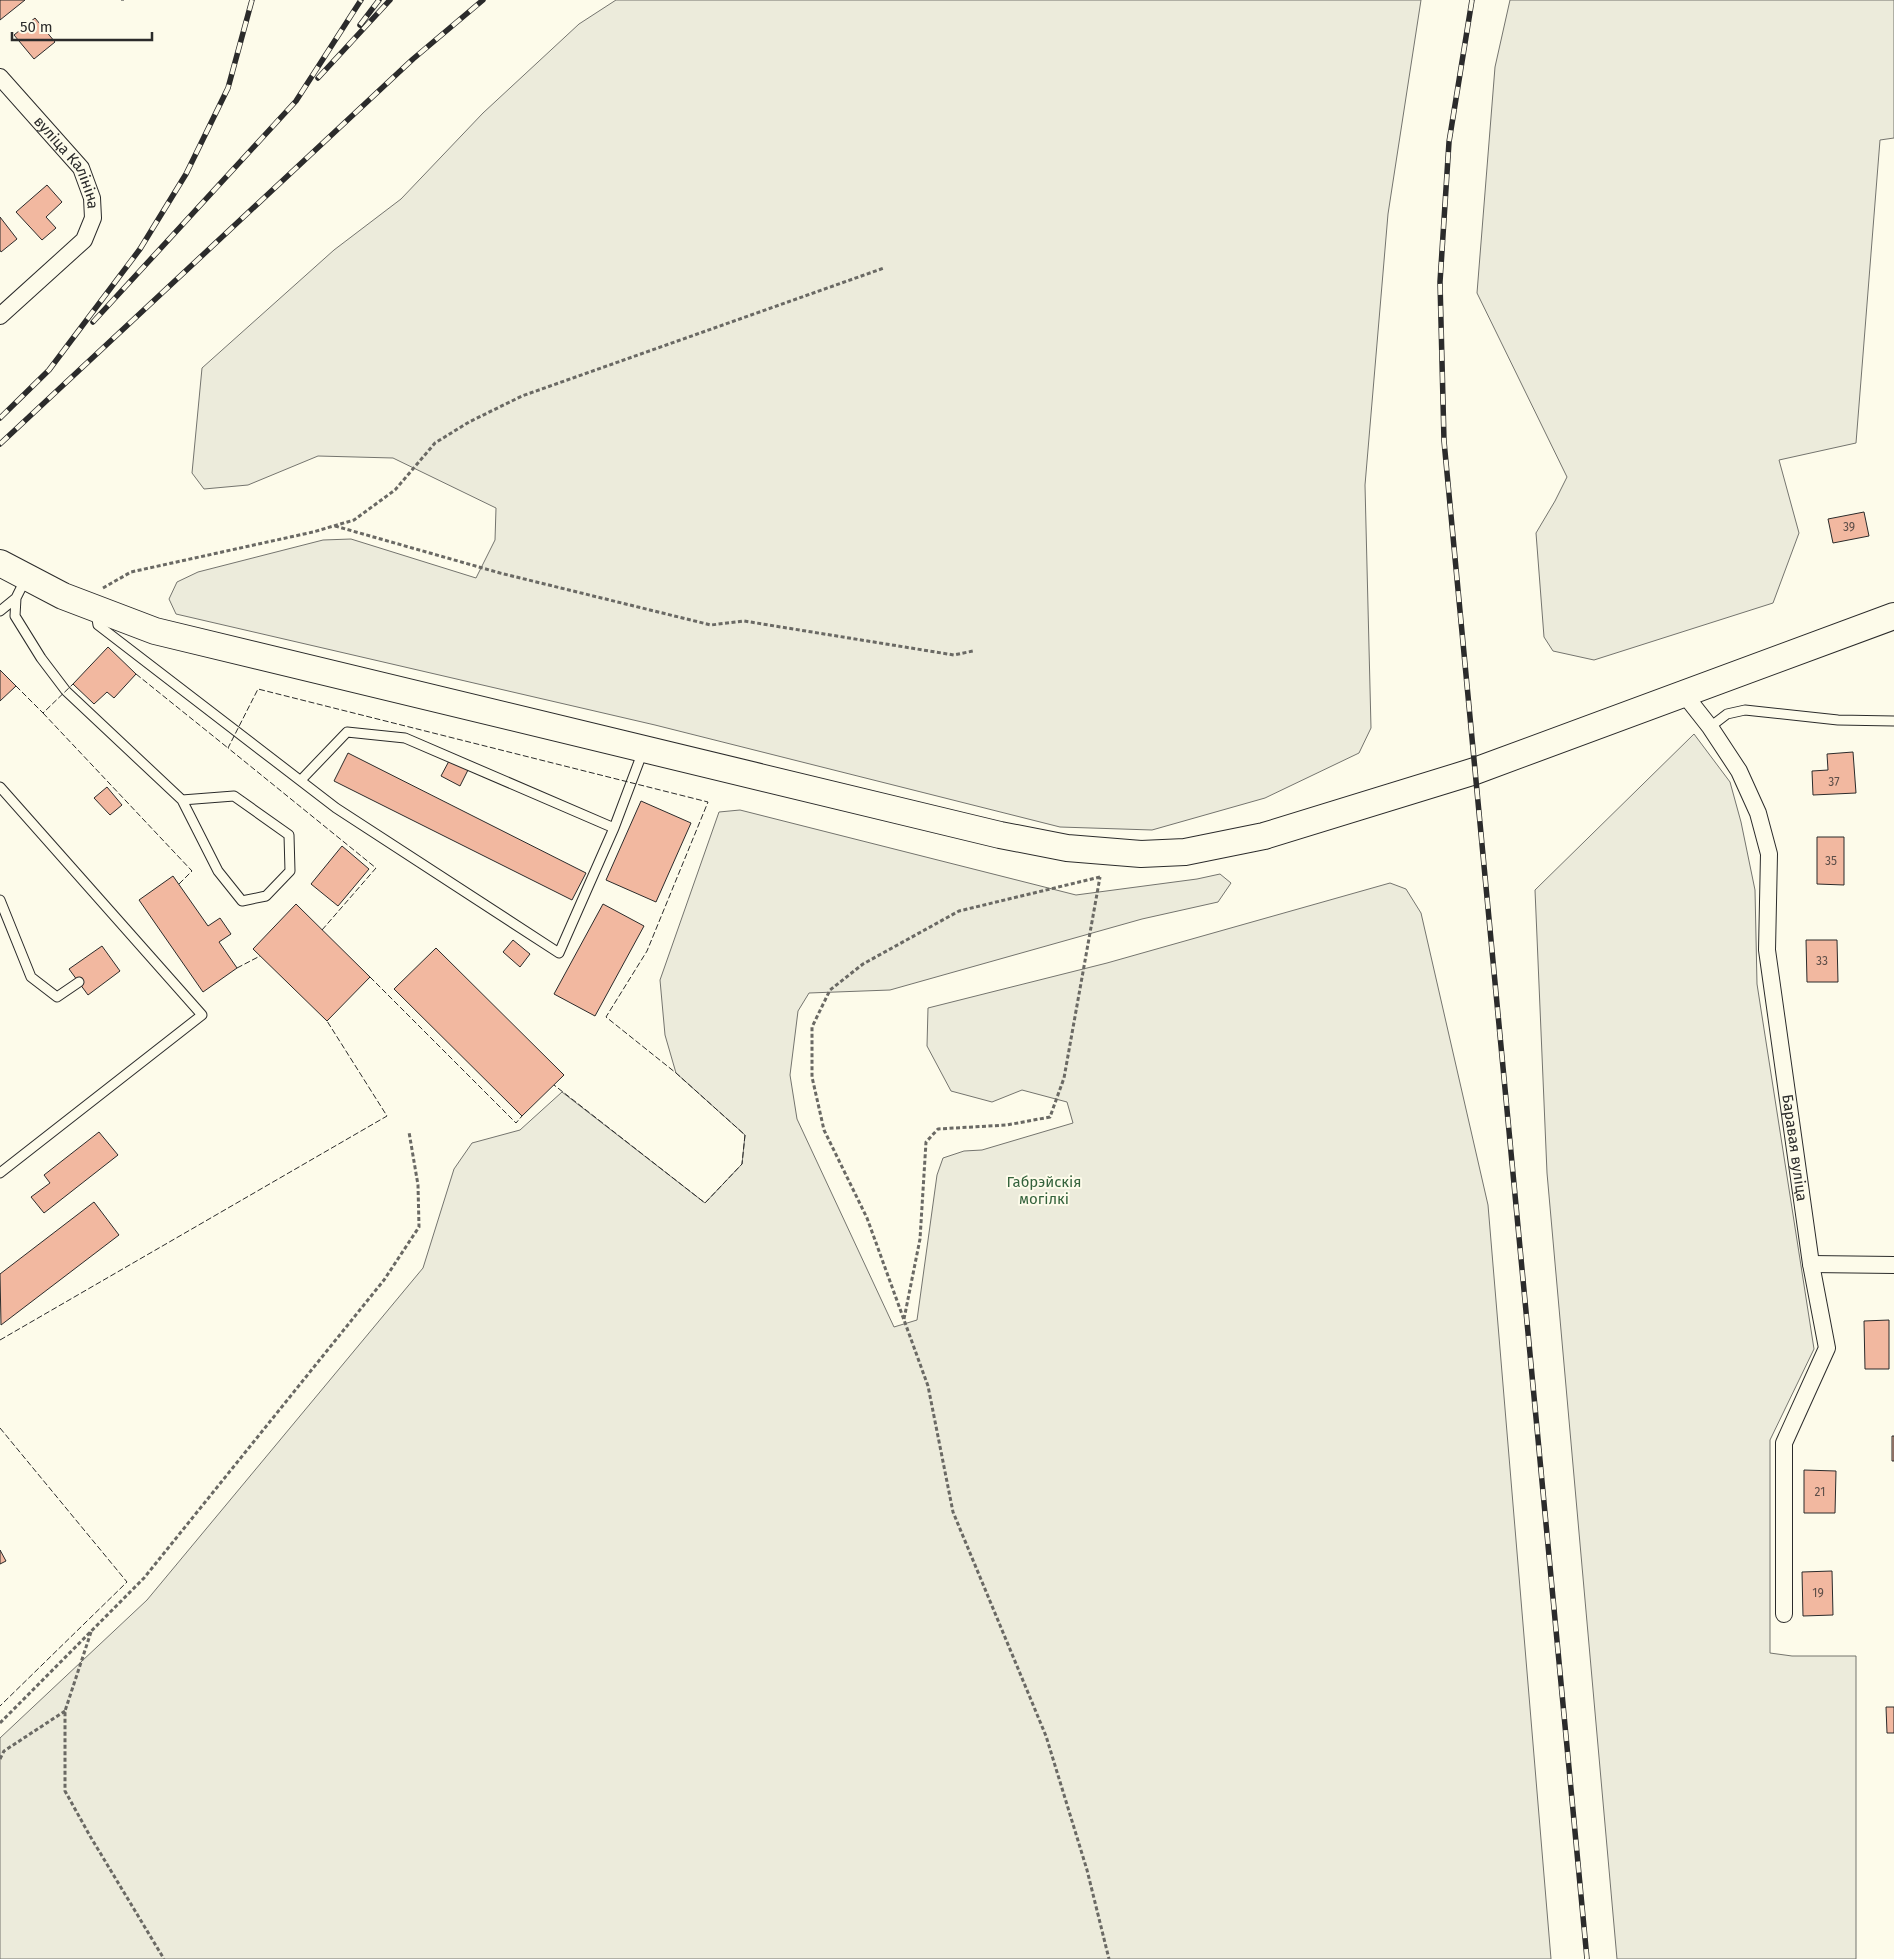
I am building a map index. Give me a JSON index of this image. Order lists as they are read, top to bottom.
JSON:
{
  "streets": {
    "street": ["вуліца Калініна", "Баравая вуліца"]
  },
  "parks": ["Габрэйскія могілкі"],
  "house_numbers": [
    "39",
    "37",
    "35",
    "33",
    "21",
    "19"
  ],
  "scale_bar": "50 m"
}
